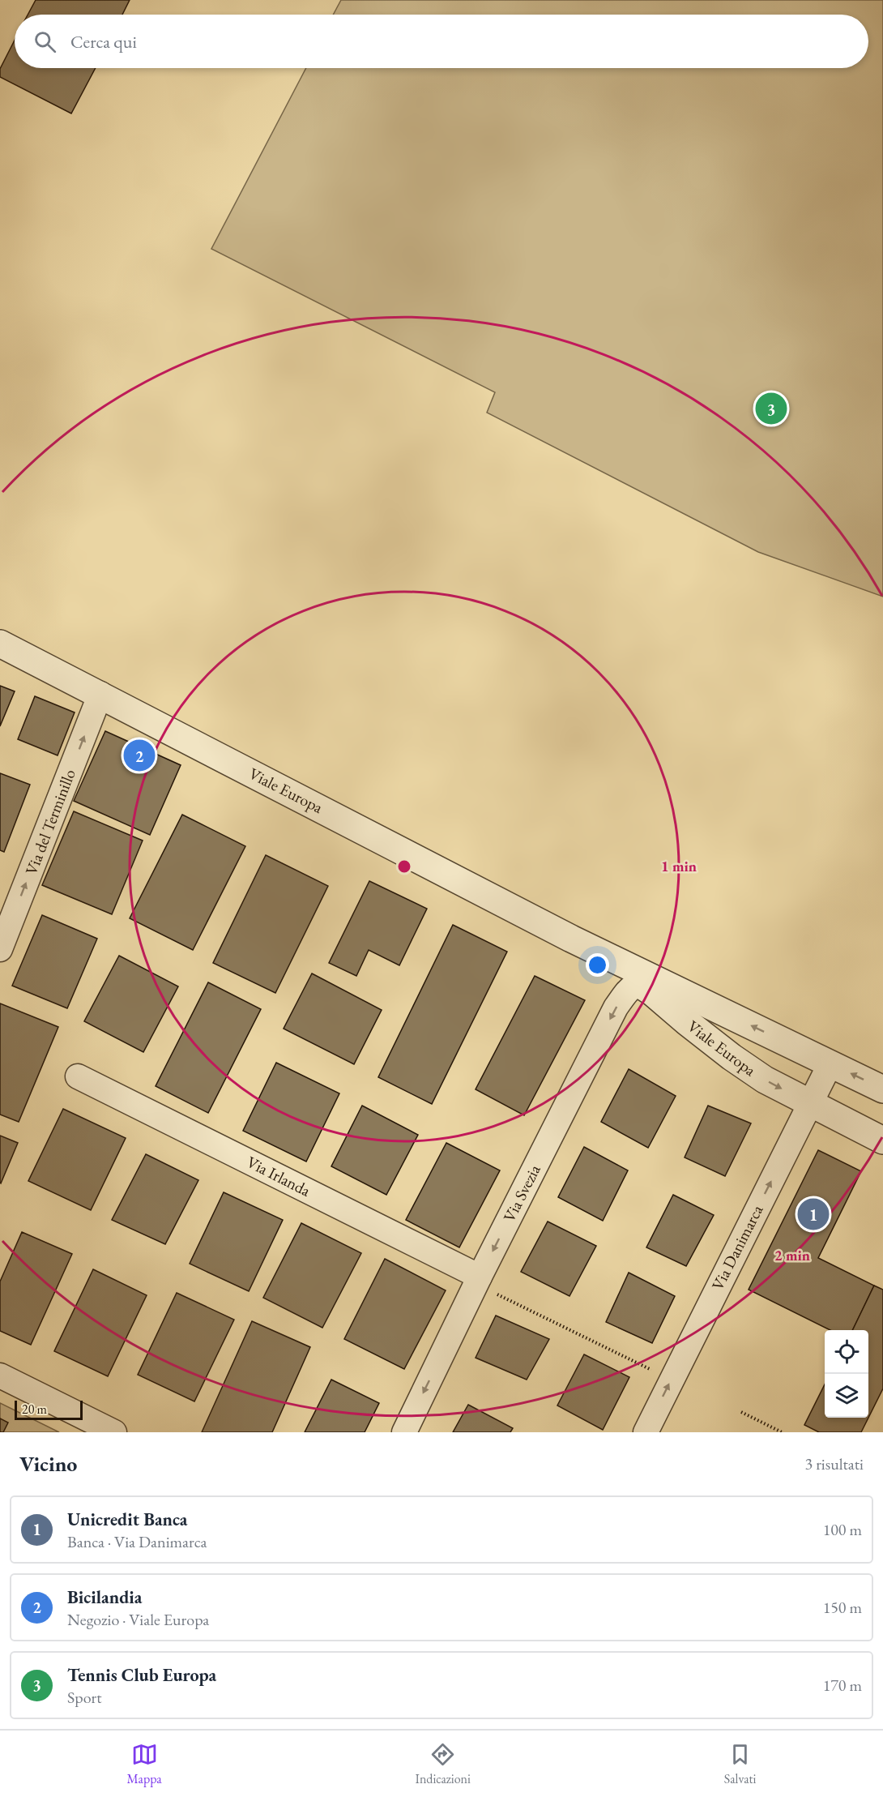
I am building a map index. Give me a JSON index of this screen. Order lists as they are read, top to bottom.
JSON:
{
  "streets": {
    "street": [
      "Viale Europa",
      "Via del Terminillo",
      "Via Irlanda",
      "Via Svezia",
      "Via Danimarca"
    ]
  },
  "crossings": [
    ["Viale Europa", "Via del Terminillo"],
    ["Viale Europa", "Via Svezia"],
    ["Viale Europa", "Via Danimarca"],
    ["Via Irlanda", "Via Svezia"]
  ],
  "one_way": ["Via del Terminillo", "Via Svezia", "Via Danimarca"],
  "scale_bar": "20 m",
  "page": {
    "search": "Cerca qui",
    "pins": ["3", "2", "1"],
    "scale": "20 m",
    "heading": ["Vicino", "3 risultati"],
    "list": [
      {
        "mark": "1",
        "name": "Unicredit Banca",
        "note": "Banca · Via Danimarca",
        "value": "100 m"
      },
      {
        "mark": "2",
        "name": "Bicilandia",
        "note": "Negozio · Viale Europa",
        "value": "150 m"
      },
      {
        "mark": "3",
        "name": "Tennis Club Europa",
        "note": "Sport",
        "value": "170 m"
      }
    ],
    "nav": ["Mappa", "Indicazioni", "Salvati"]
  },
  "rings": ["1 min", "2 min"]
}
